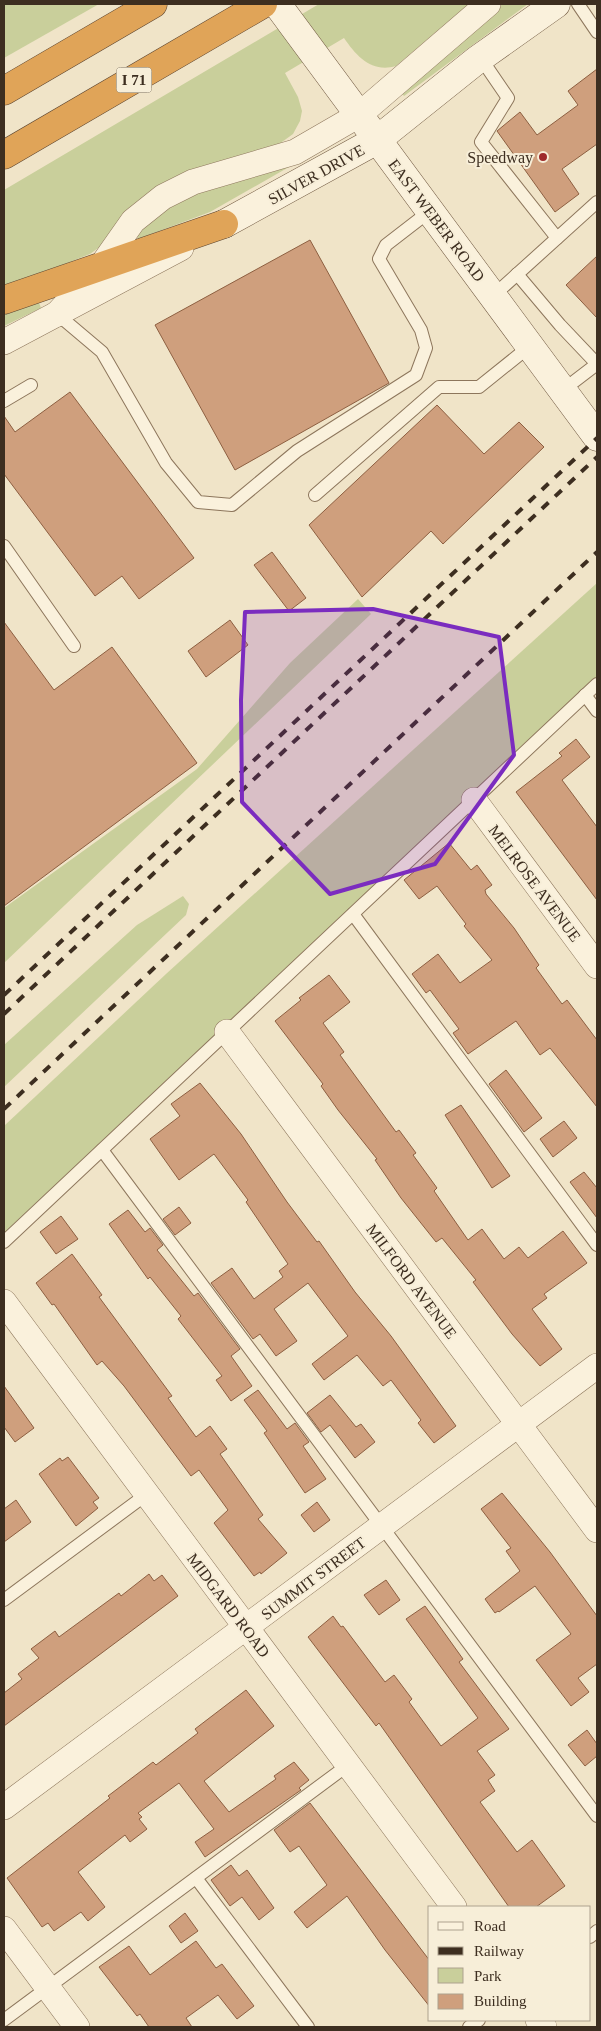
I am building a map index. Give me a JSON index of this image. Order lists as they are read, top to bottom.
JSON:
{
  "streets": {
    "highway": ["I 71"],
    "street": [
      "SILVER DRIVE",
      "EAST WEBER ROAD",
      "MELROSE AVENUE",
      "MILFORD AVENUE",
      "SUMMIT STREET",
      "MIDGARD ROAD"
    ]
  },
  "crossings": [
    ["SILVER DRIVE", "EAST WEBER ROAD"],
    ["MILFORD AVENUE", "SUMMIT STREET"],
    ["SUMMIT STREET", "MIDGARD ROAD"]
  ],
  "places": ["Speedway"],
  "legend": [
    "Road",
    "Railway",
    "Park",
    "Building"
  ]
}
